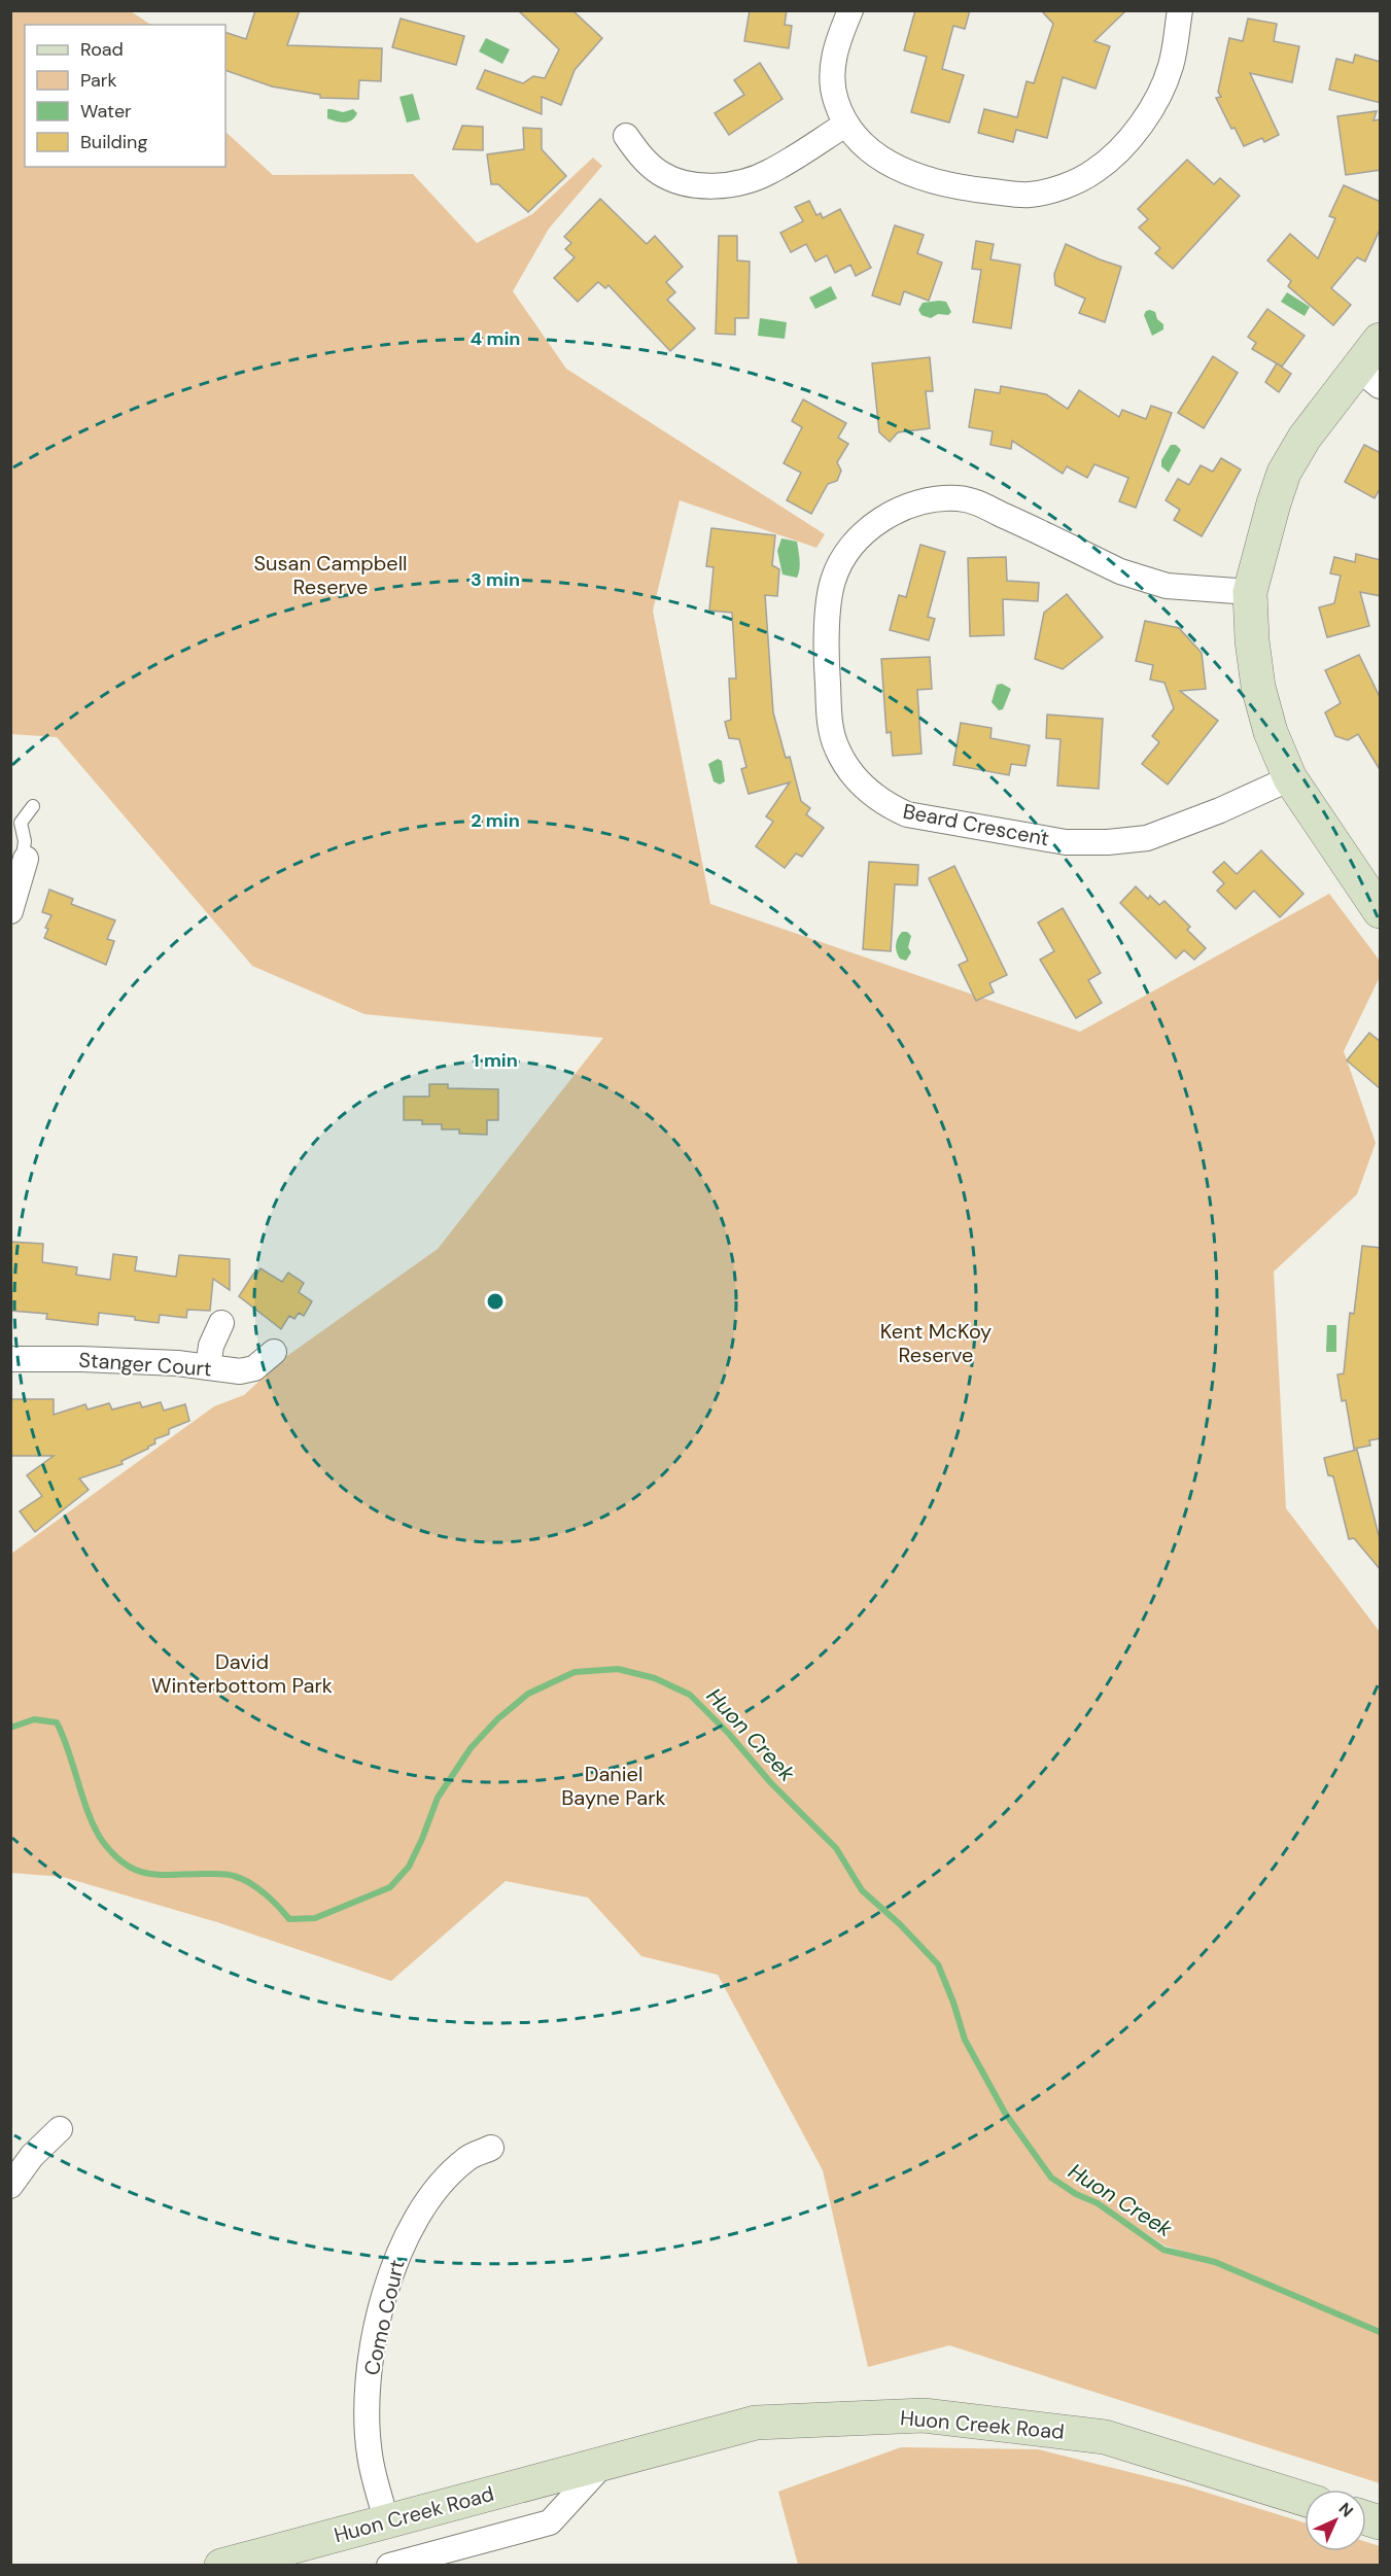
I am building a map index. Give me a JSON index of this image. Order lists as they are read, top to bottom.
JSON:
{
  "streets": {
    "street": [
      "Beard Crescent",
      "Stanger Court",
      "Como Court",
      "Huon Creek Road"
    ]
  },
  "crossings": [
    ["Como Court", "Huon Creek Road"]
  ],
  "water": ["Huon Creek"],
  "parks": [
    "Susan Campbell Reserve",
    "Kent McKoy Reserve",
    "David Winterbottom Park",
    "Daniel Bayne Park"
  ],
  "legend": [
    "Road",
    "Park",
    "Water",
    "Building"
  ],
  "north": "top right",
  "rings": [
    "4 min",
    "3 min",
    "2 min",
    "1 min"
  ]
}
